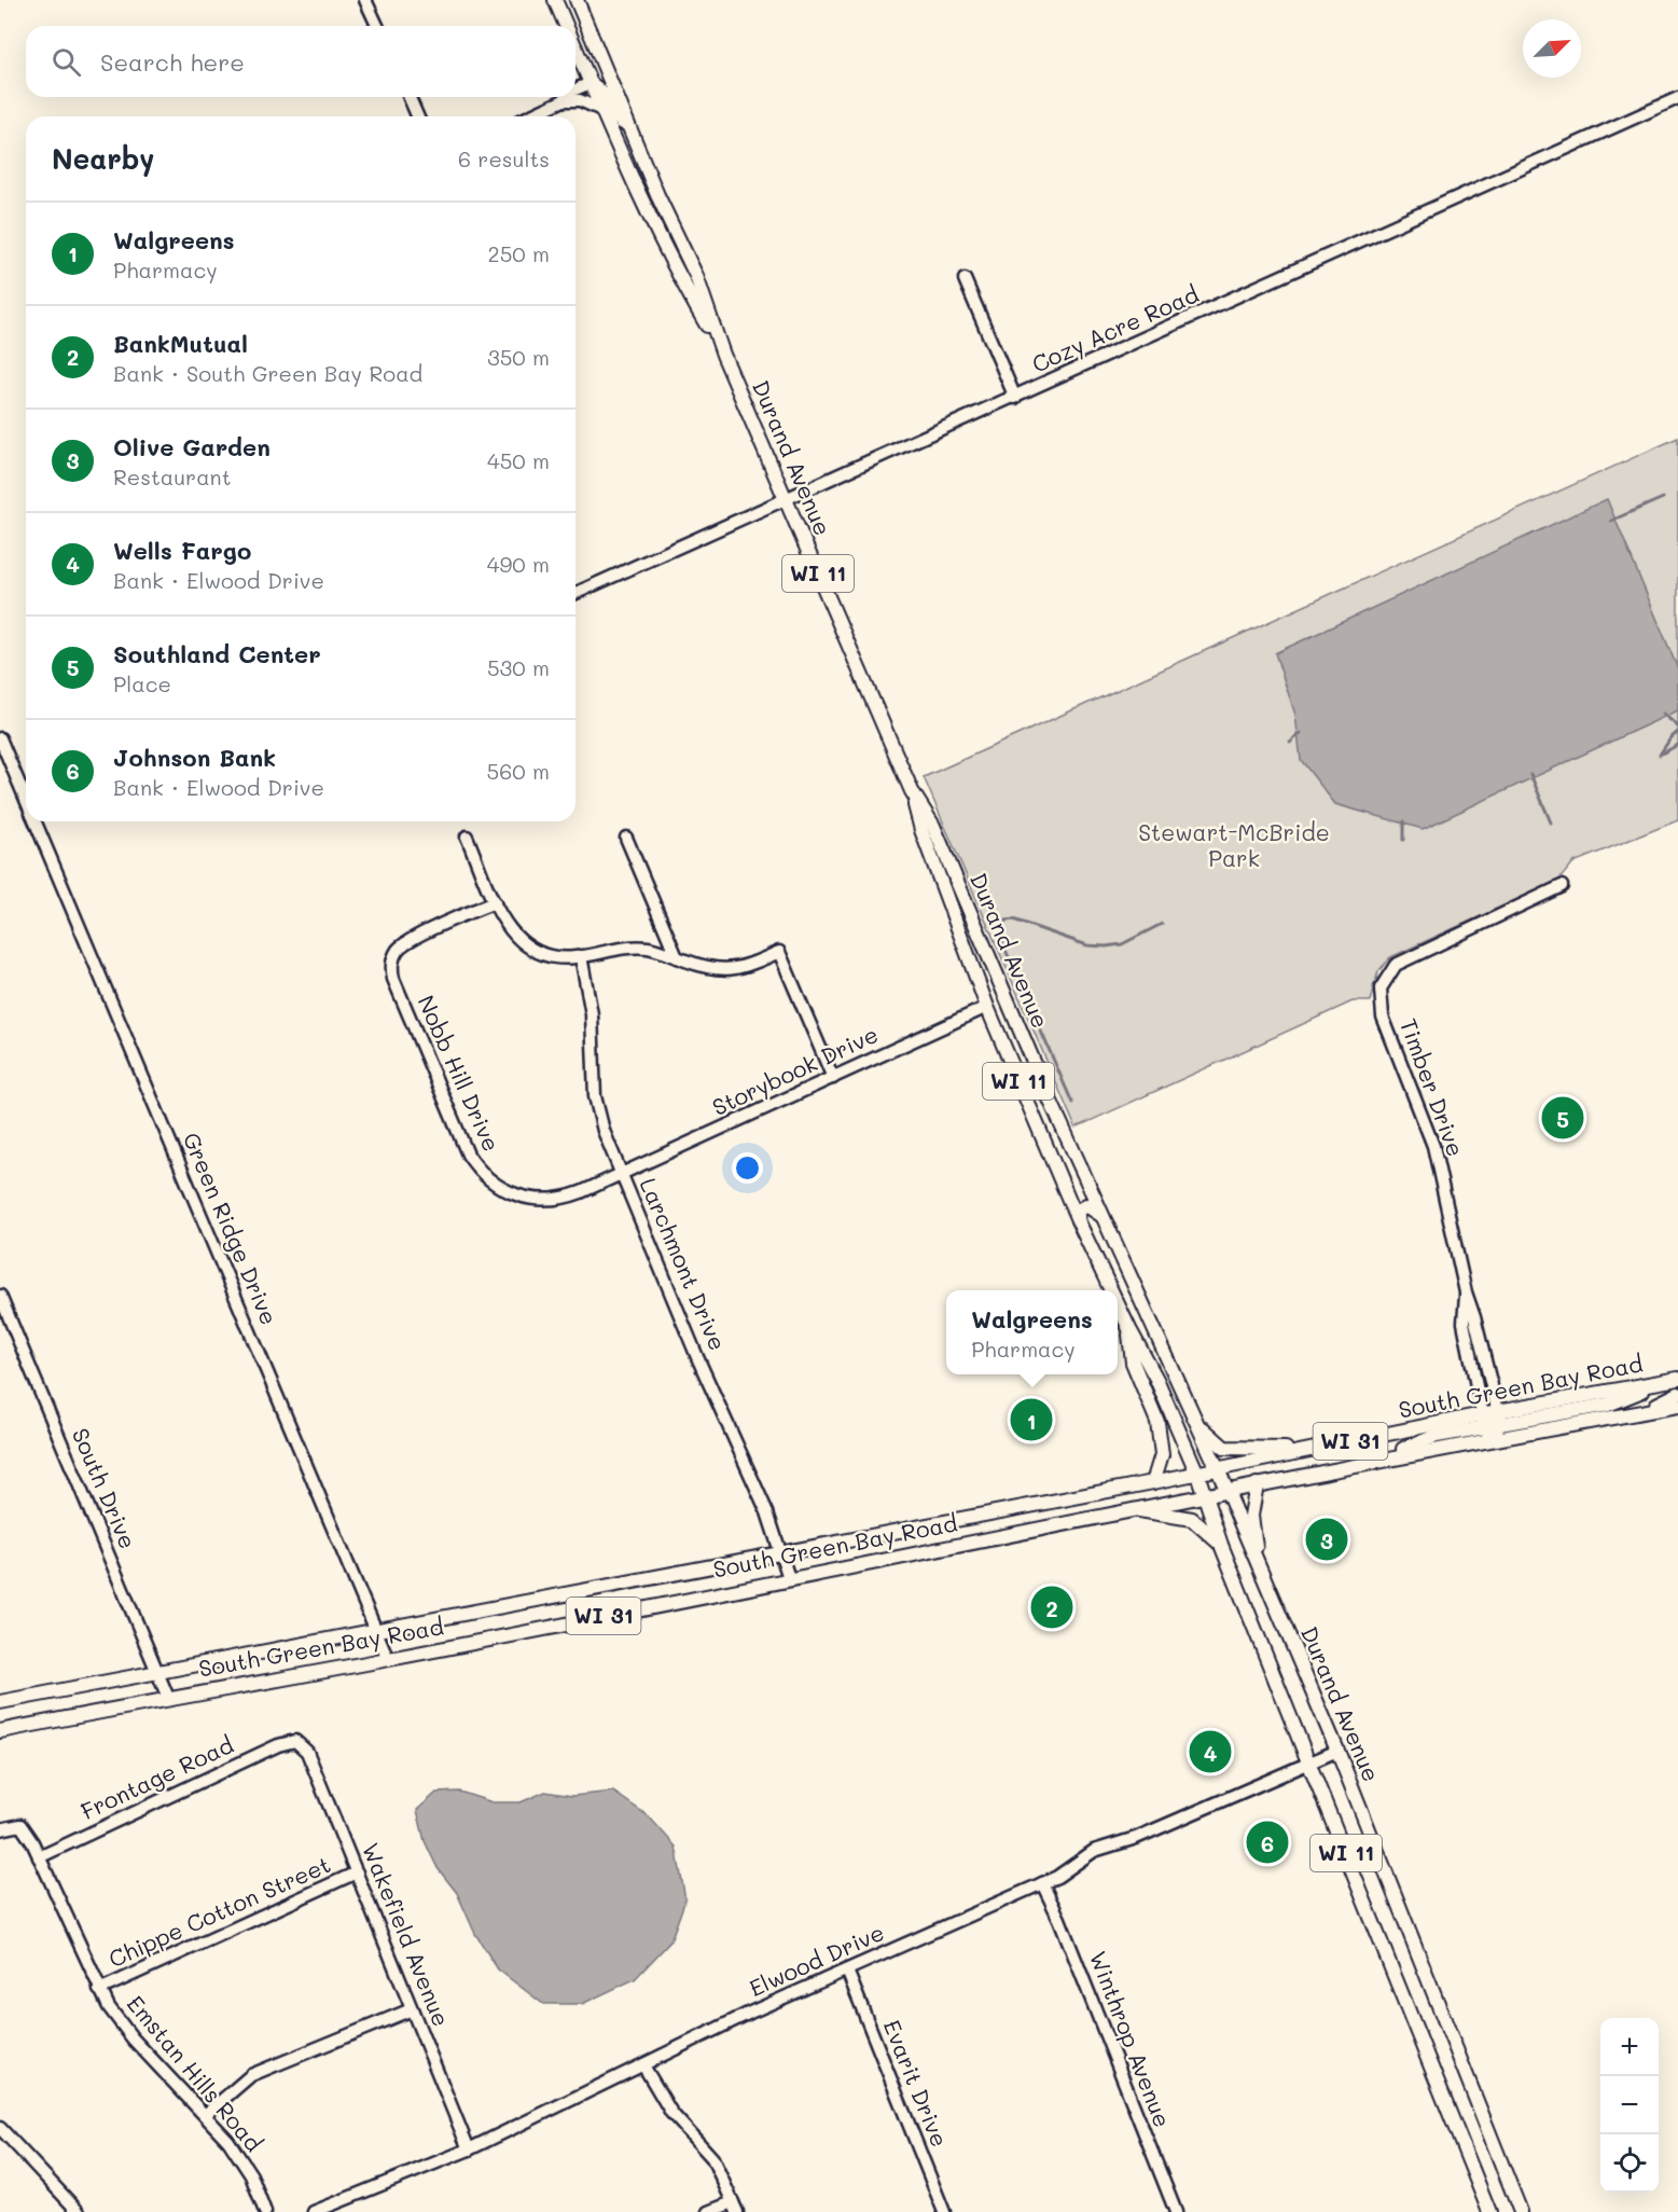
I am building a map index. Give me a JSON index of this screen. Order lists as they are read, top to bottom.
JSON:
{
  "streets": {
    "main road": [
      "Durand Avenue",
      "WI 11",
      "South Green Bay Road",
      "WI 31"
    ],
    "street": [
      "Cozy Acre Road",
      "Storybook Drive",
      "Nobb Hill Drive",
      "Timber Drive",
      "Green Ridge Drive",
      "Larchmont Drive",
      "South Drive",
      "Frontage Road",
      "Chippe Cotton Street",
      "Wakefield Avenue",
      "Elwood Drive",
      "Winthrop Avenue",
      "Emstan Hills Road",
      "Evarit Drive"
    ]
  },
  "crossings": [
    ["Cozy Acre Road", "Durand Avenue"],
    ["Durand Avenue", "Storybook Drive"],
    ["Durand Avenue", "South Green Bay Road"],
    ["Durand Avenue", "Elwood Drive"],
    ["Storybook Drive", "Nobb Hill Drive"],
    ["Storybook Drive", "Larchmont Drive"],
    ["Nobb Hill Drive", "Larchmont Drive"],
    ["Timber Drive", "South Green Bay Road"],
    ["Green Ridge Drive", "South Green Bay Road"],
    ["Larchmont Drive", "South Green Bay Road"],
    ["South Green Bay Road", "South Drive"],
    ["Frontage Road", "Wakefield Avenue"],
    ["Frontage Road", "Emstan Hills Road"],
    ["Chippe Cotton Street", "Wakefield Avenue"],
    ["Chippe Cotton Street", "Emstan Hills Road"],
    ["Wakefield Avenue", "Elwood Drive"],
    ["Elwood Drive", "Winthrop Avenue"],
    ["Elwood Drive", "Evarit Drive"]
  ],
  "parks": ["Stewart-McBride Park"],
  "north": "top right",
  "page": {
    "search": "Search here",
    "heading": ["Nearby", "6 results"],
    "list": [
      {
        "mark": "1",
        "name": "Walgreens",
        "note": "Pharmacy",
        "value": "250 m"
      },
      {
        "mark": "2",
        "name": "BankMutual",
        "note": "Bank · South Green Bay Road",
        "value": "350 m"
      },
      {
        "mark": "3",
        "name": "Olive Garden",
        "note": "Restaurant",
        "value": "450 m"
      },
      {
        "mark": "4",
        "name": "Wells Fargo",
        "note": "Bank · Elwood Drive",
        "value": "490 m"
      },
      {
        "mark": "5",
        "name": "Southland Center",
        "note": "Place",
        "value": "530 m"
      },
      {
        "mark": "6",
        "name": "Johnson Bank",
        "note": "Bank · Elwood Drive",
        "value": "560 m"
      }
    ],
    "pins": [
      "5",
      "1",
      "3",
      "2",
      "4",
      "6"
    ],
    "popup": ["Walgreens", "Pharmacy"],
    "map_buttons": ["+", "−"]
  }
}
